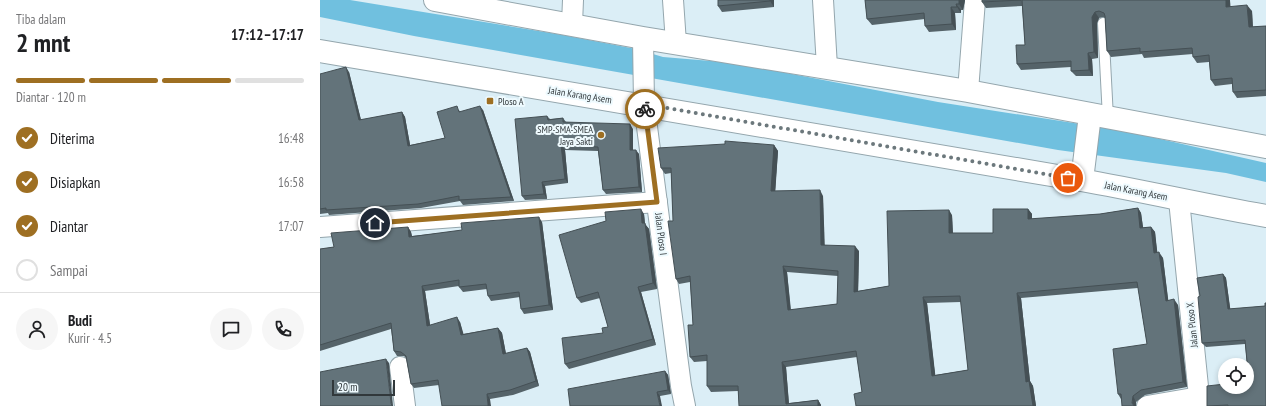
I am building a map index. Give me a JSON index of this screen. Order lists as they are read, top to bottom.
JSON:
{
  "streets": {
    "main road": ["Jalan Karang Asem"],
    "street": ["Jalan Ploso I", "Jalan Ploso X"]
  },
  "crossings": [
    ["Jalan Karang Asem", "Jalan Ploso I"],
    ["Jalan Karang Asem", "Jalan Ploso X"]
  ],
  "places": {
    "transit": ["Ploso A"],
    "other": ["SMP-SMA-SMEA Jaya Sakti"]
  },
  "scale_bar": "20 m",
  "page": {
    "heading": ["2 mnt", "Tiba dalam", "17:12–17:17"],
    "panel": ["Budi", "Kurir · 4.5"],
    "bar": "Diantar · 120 m",
    "list": [
      ["Diterima", "16:48"],
      ["Disiapkan", "16:58"],
      ["Diantar", "17:07"],
      "Sampai"
    ],
    "scale": "20 m"
  }
}
